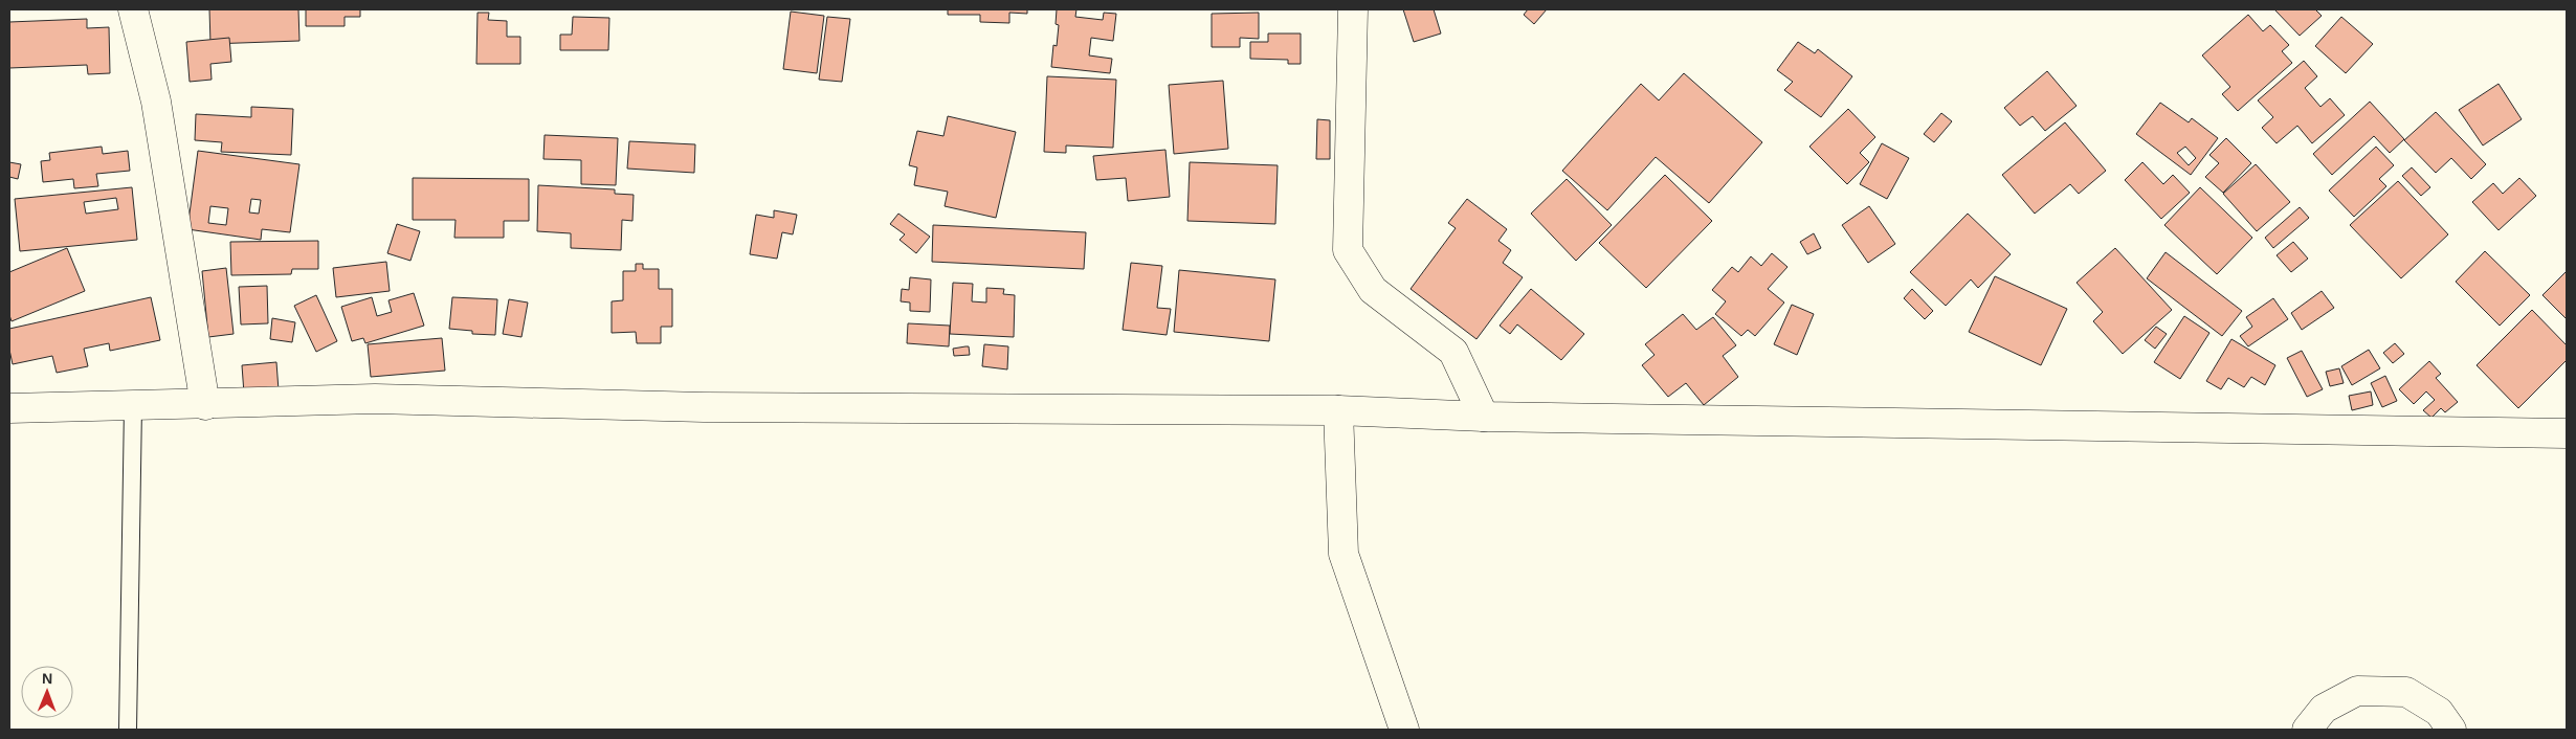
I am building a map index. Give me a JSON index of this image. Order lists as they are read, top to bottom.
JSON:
{
  "north": "top"
}
